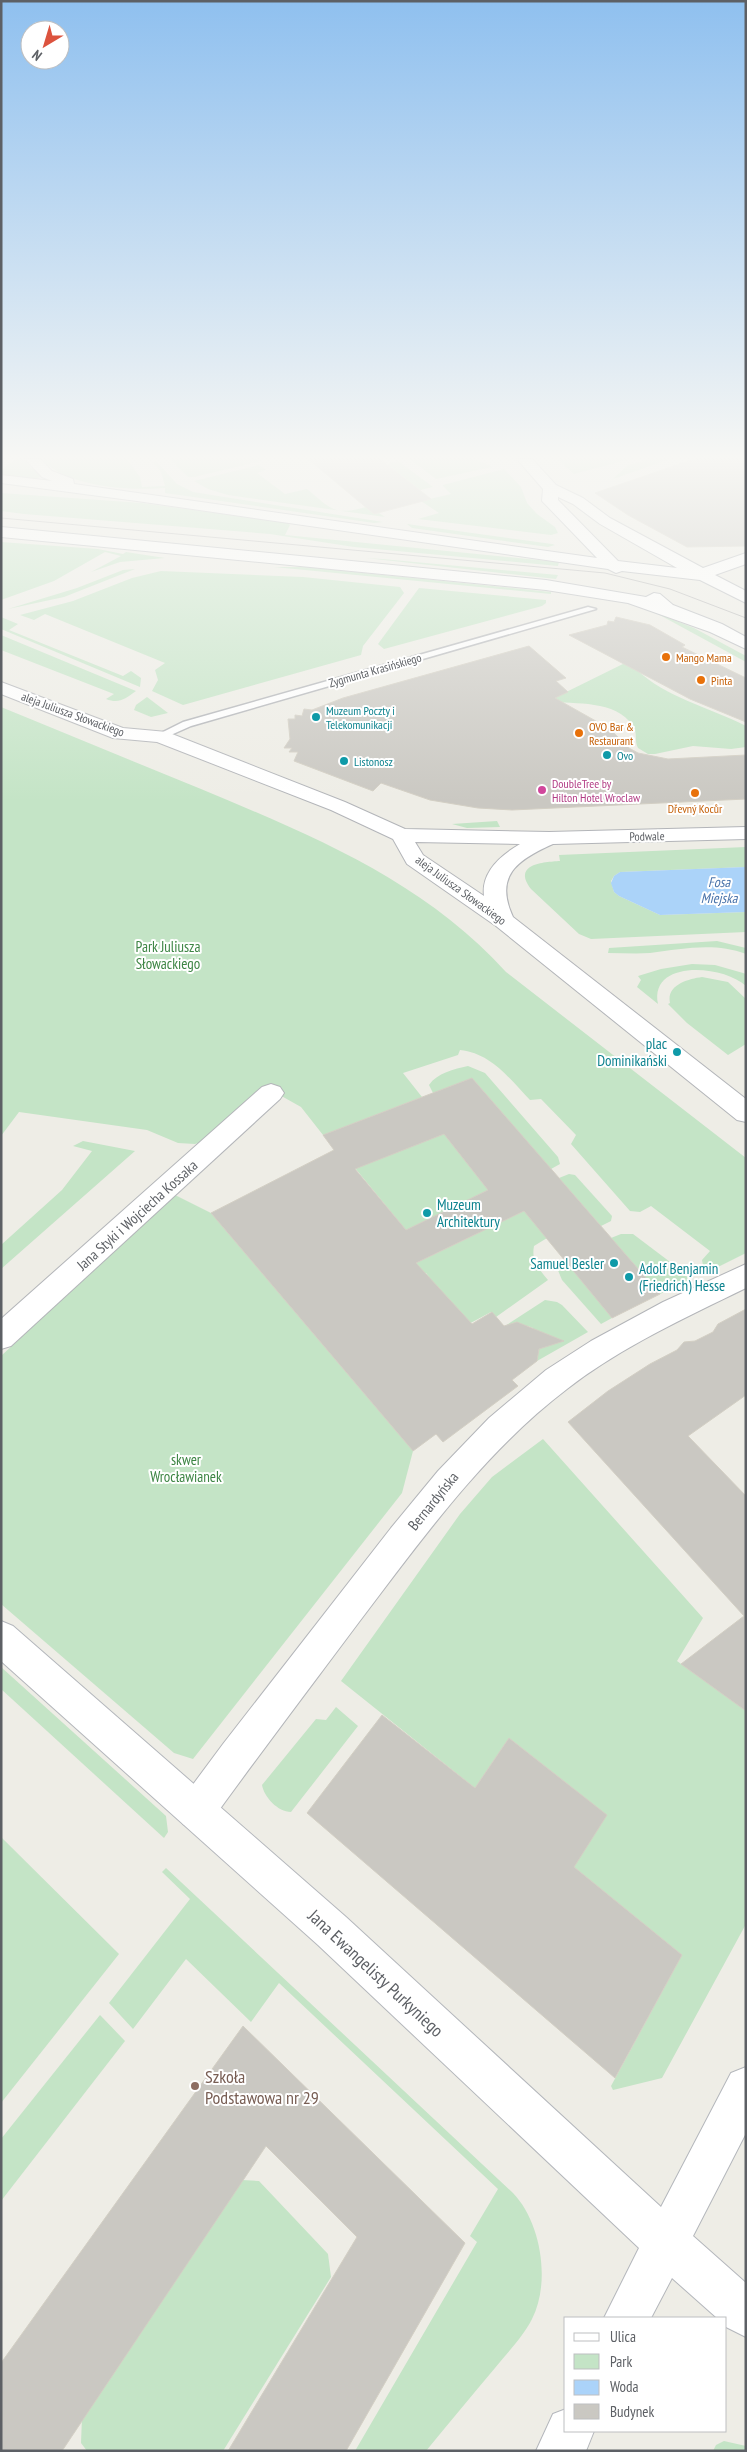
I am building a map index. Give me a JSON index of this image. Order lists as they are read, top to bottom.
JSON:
{
  "streets": {
    "main road": [
      "aleja Juliusza Słowackiego",
      "Podwale",
      "Jana Styki i Wojciecha Kossaka",
      "Bernardyńska",
      "Jana Ewangelisty Purkyniego"
    ],
    "lane": ["Zygmunta Krasińskiego"]
  },
  "crossings": [
    ["Zygmunta Krasińskiego", "aleja Juliusza Słowackiego"],
    ["aleja Juliusza Słowackiego", "Podwale"],
    ["Bernardyńska", "Jana Ewangelisty Purkyniego"]
  ],
  "water": ["Fosa Miejska"],
  "parks": ["Park Juliusza Słowackiego", "skwer Wrocławianek"],
  "places": [
    "Mango Mama",
    "Pinta",
    "Muzeum Poczty i Telekomunikacji",
    "OVO Bar & Restaurant",
    "Ovo",
    "Listonosz",
    "DoubleTree by Hilton Hotel Wroclaw",
    "Dřevný Kocůr",
    "plac Dominikański",
    "Muzeum Architektury",
    "Samuel Besler",
    "Adolf Benjamin (Friedrich) Hesse",
    "Szkoła Podstawowa nr 29"
  ],
  "legend": [
    "Ulica",
    "Park",
    "Woda",
    "Budynek"
  ],
  "north": "bottom left"
}
